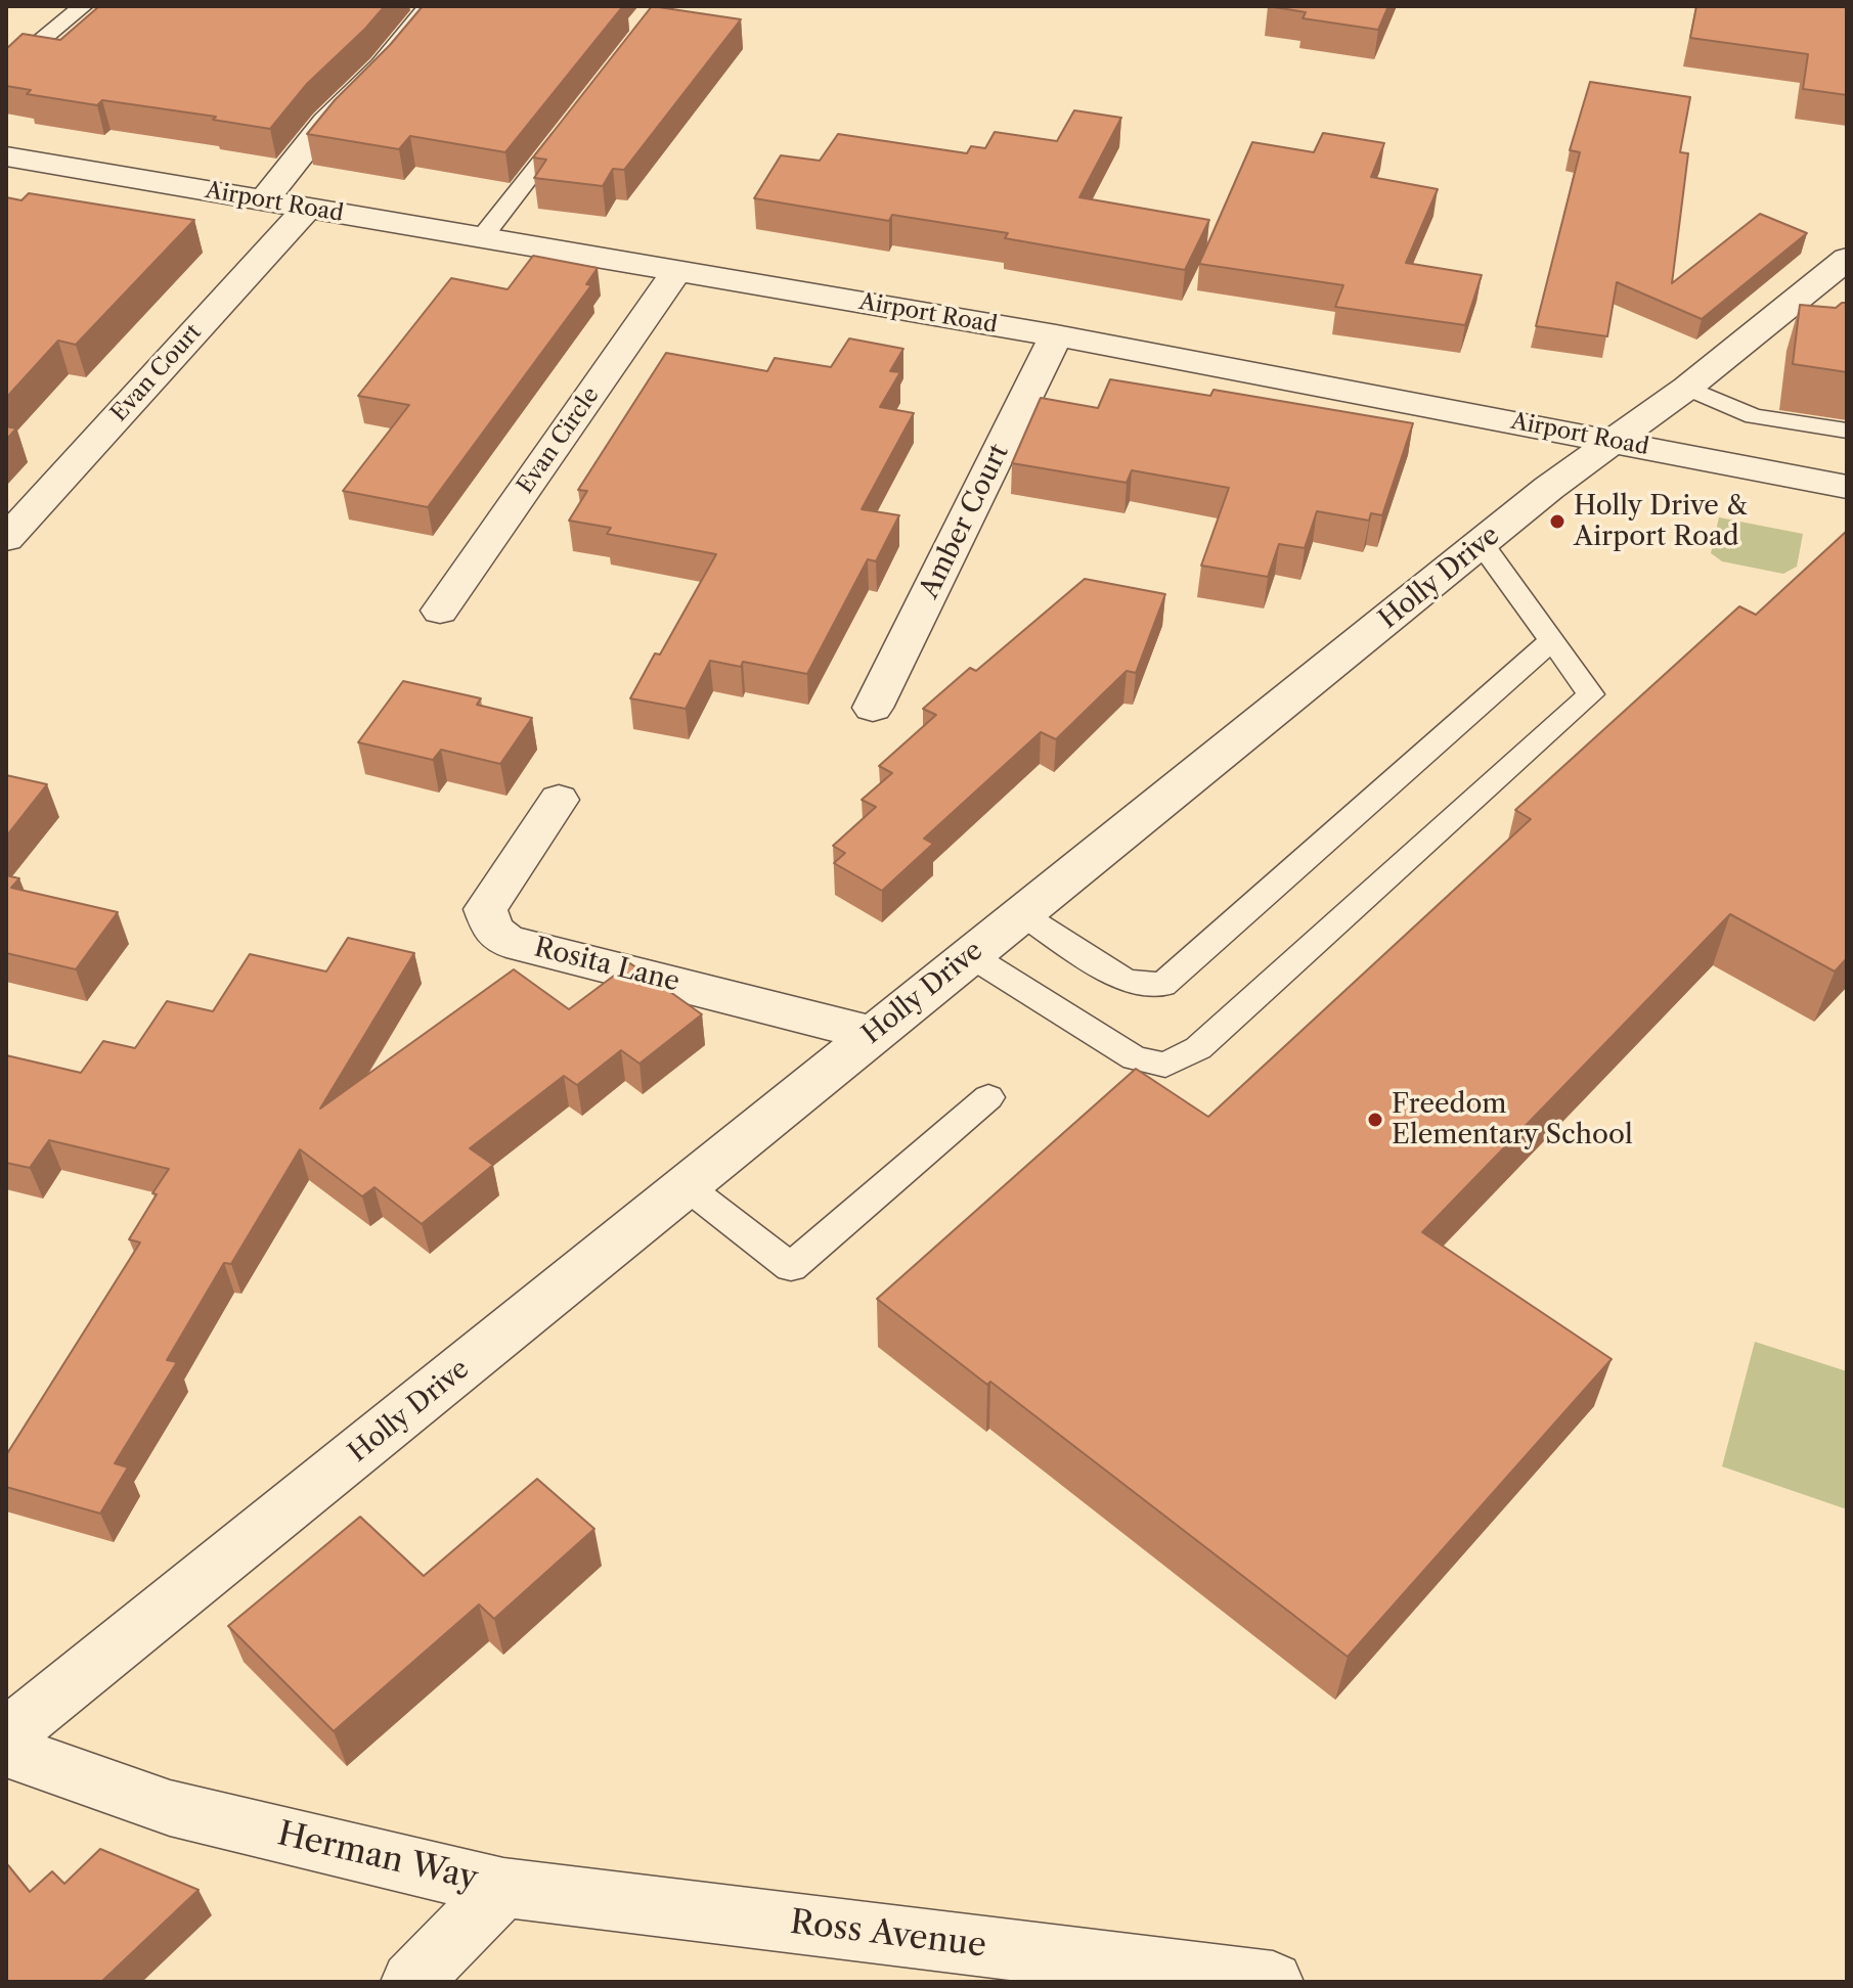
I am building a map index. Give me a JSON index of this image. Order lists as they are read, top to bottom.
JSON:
{
  "streets": {
    "street": [
      "Airport Road",
      "Evan Court",
      "Evan Circle",
      "Amber Court",
      "Holly Drive",
      "Rosita Lane",
      "Herman Way",
      "Ross Avenue"
    ]
  },
  "crossings": [
    ["Airport Road", "Evan Court"],
    ["Airport Road", "Evan Circle"],
    ["Airport Road", "Amber Court"],
    ["Airport Road", "Holly Drive"],
    ["Holly Drive", "Rosita Lane"],
    ["Herman Way", "Ross Avenue"]
  ],
  "places": ["Holly Drive & Airport Road", "Freedom Elementary School"]
}
